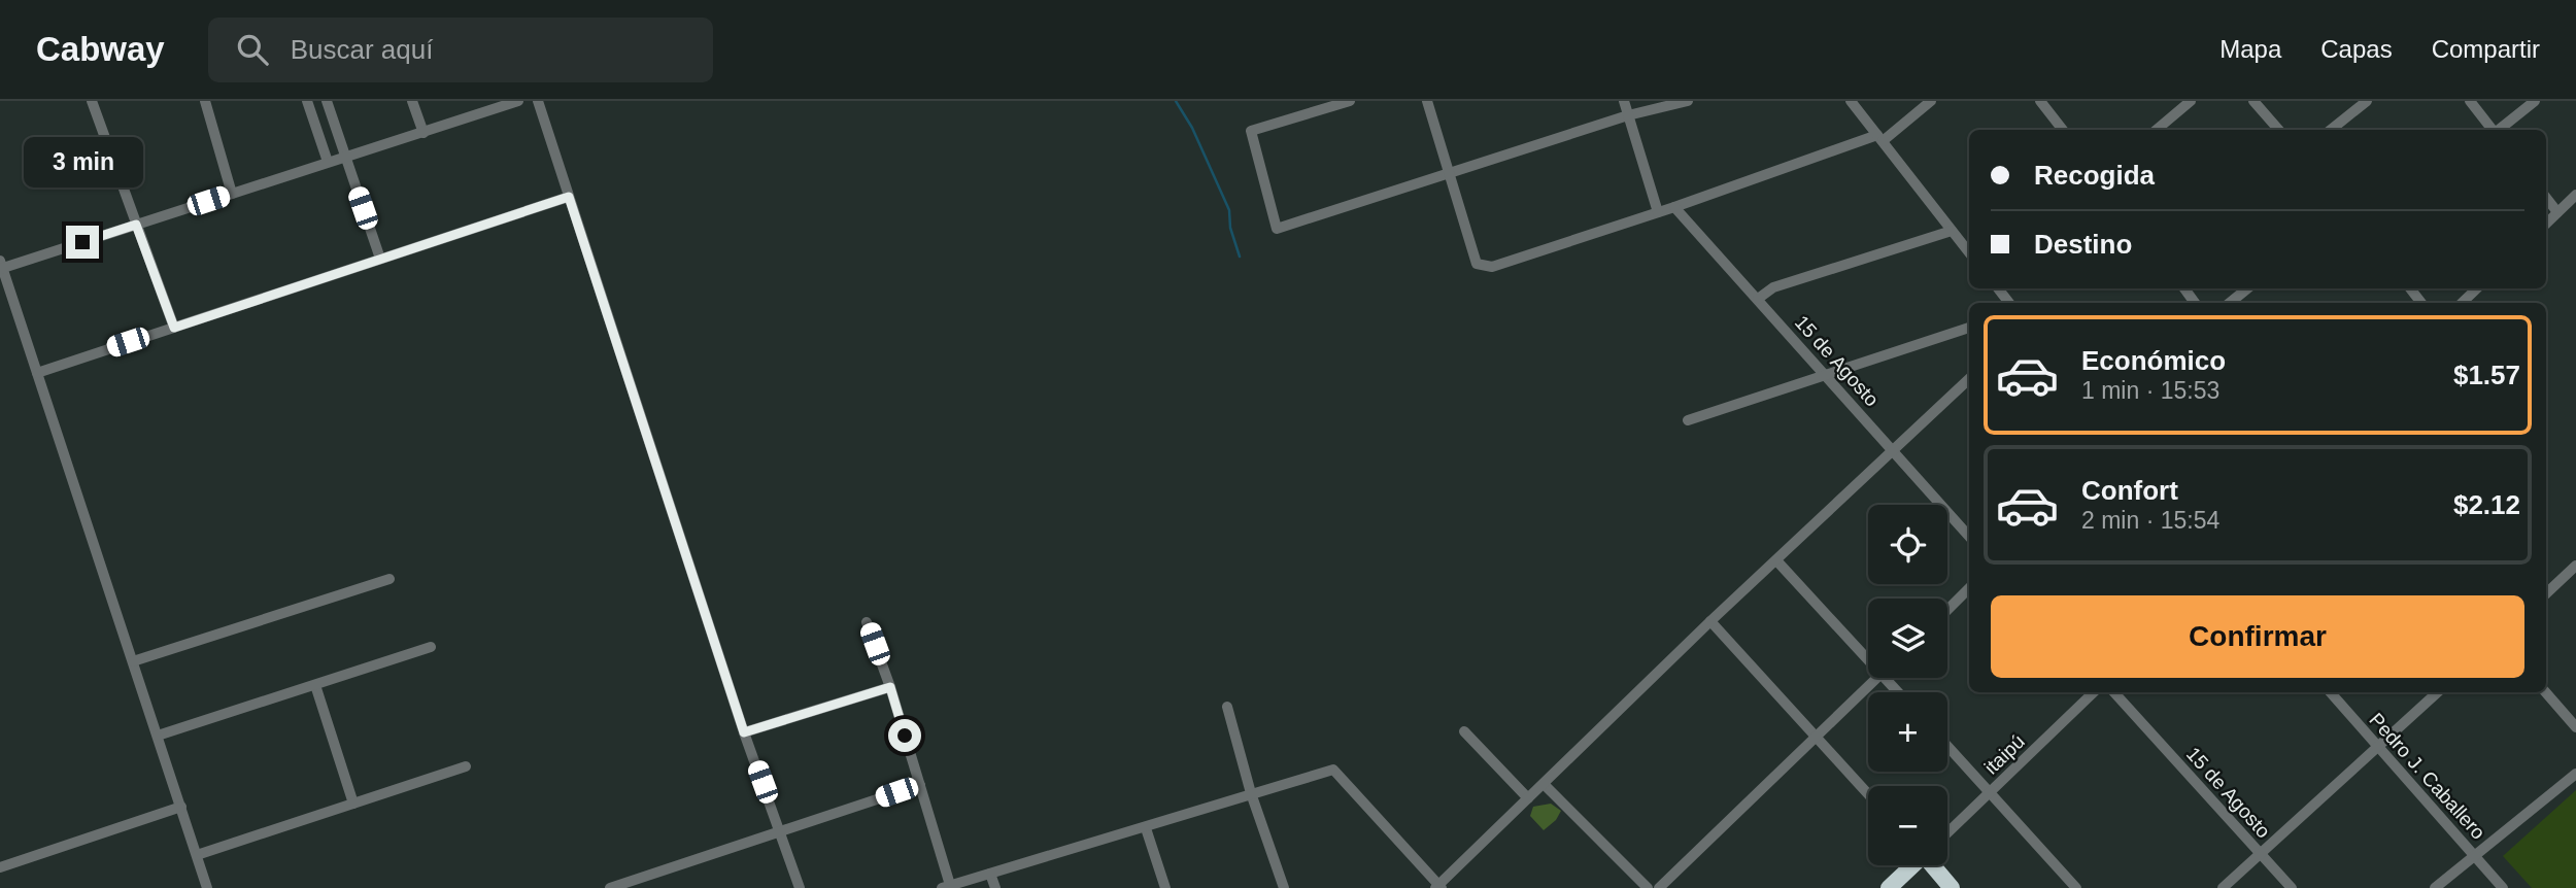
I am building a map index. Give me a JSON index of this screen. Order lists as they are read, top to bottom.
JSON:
{
  "streets": {
    "street": ["15 de Agosto", "itaipú", "Pedro J. Caballero"]
  },
  "page": {
    "header": "Cabway",
    "search": "Buscar aquí",
    "nav": ["Mapa", "Capas", "Compartir"],
    "banner": ["Recogida", "Destino"],
    "bubble": "3 min",
    "list": [
      {
        "name": "Económico",
        "note": "1 min · 15:53",
        "value": "$1.57"
      },
      {
        "name": "Confort",
        "note": "2 min · 15:54",
        "value": "$2.12"
      }
    ],
    "map_buttons": ["+", "−"],
    "buttons": "Confirmar"
  }
}
